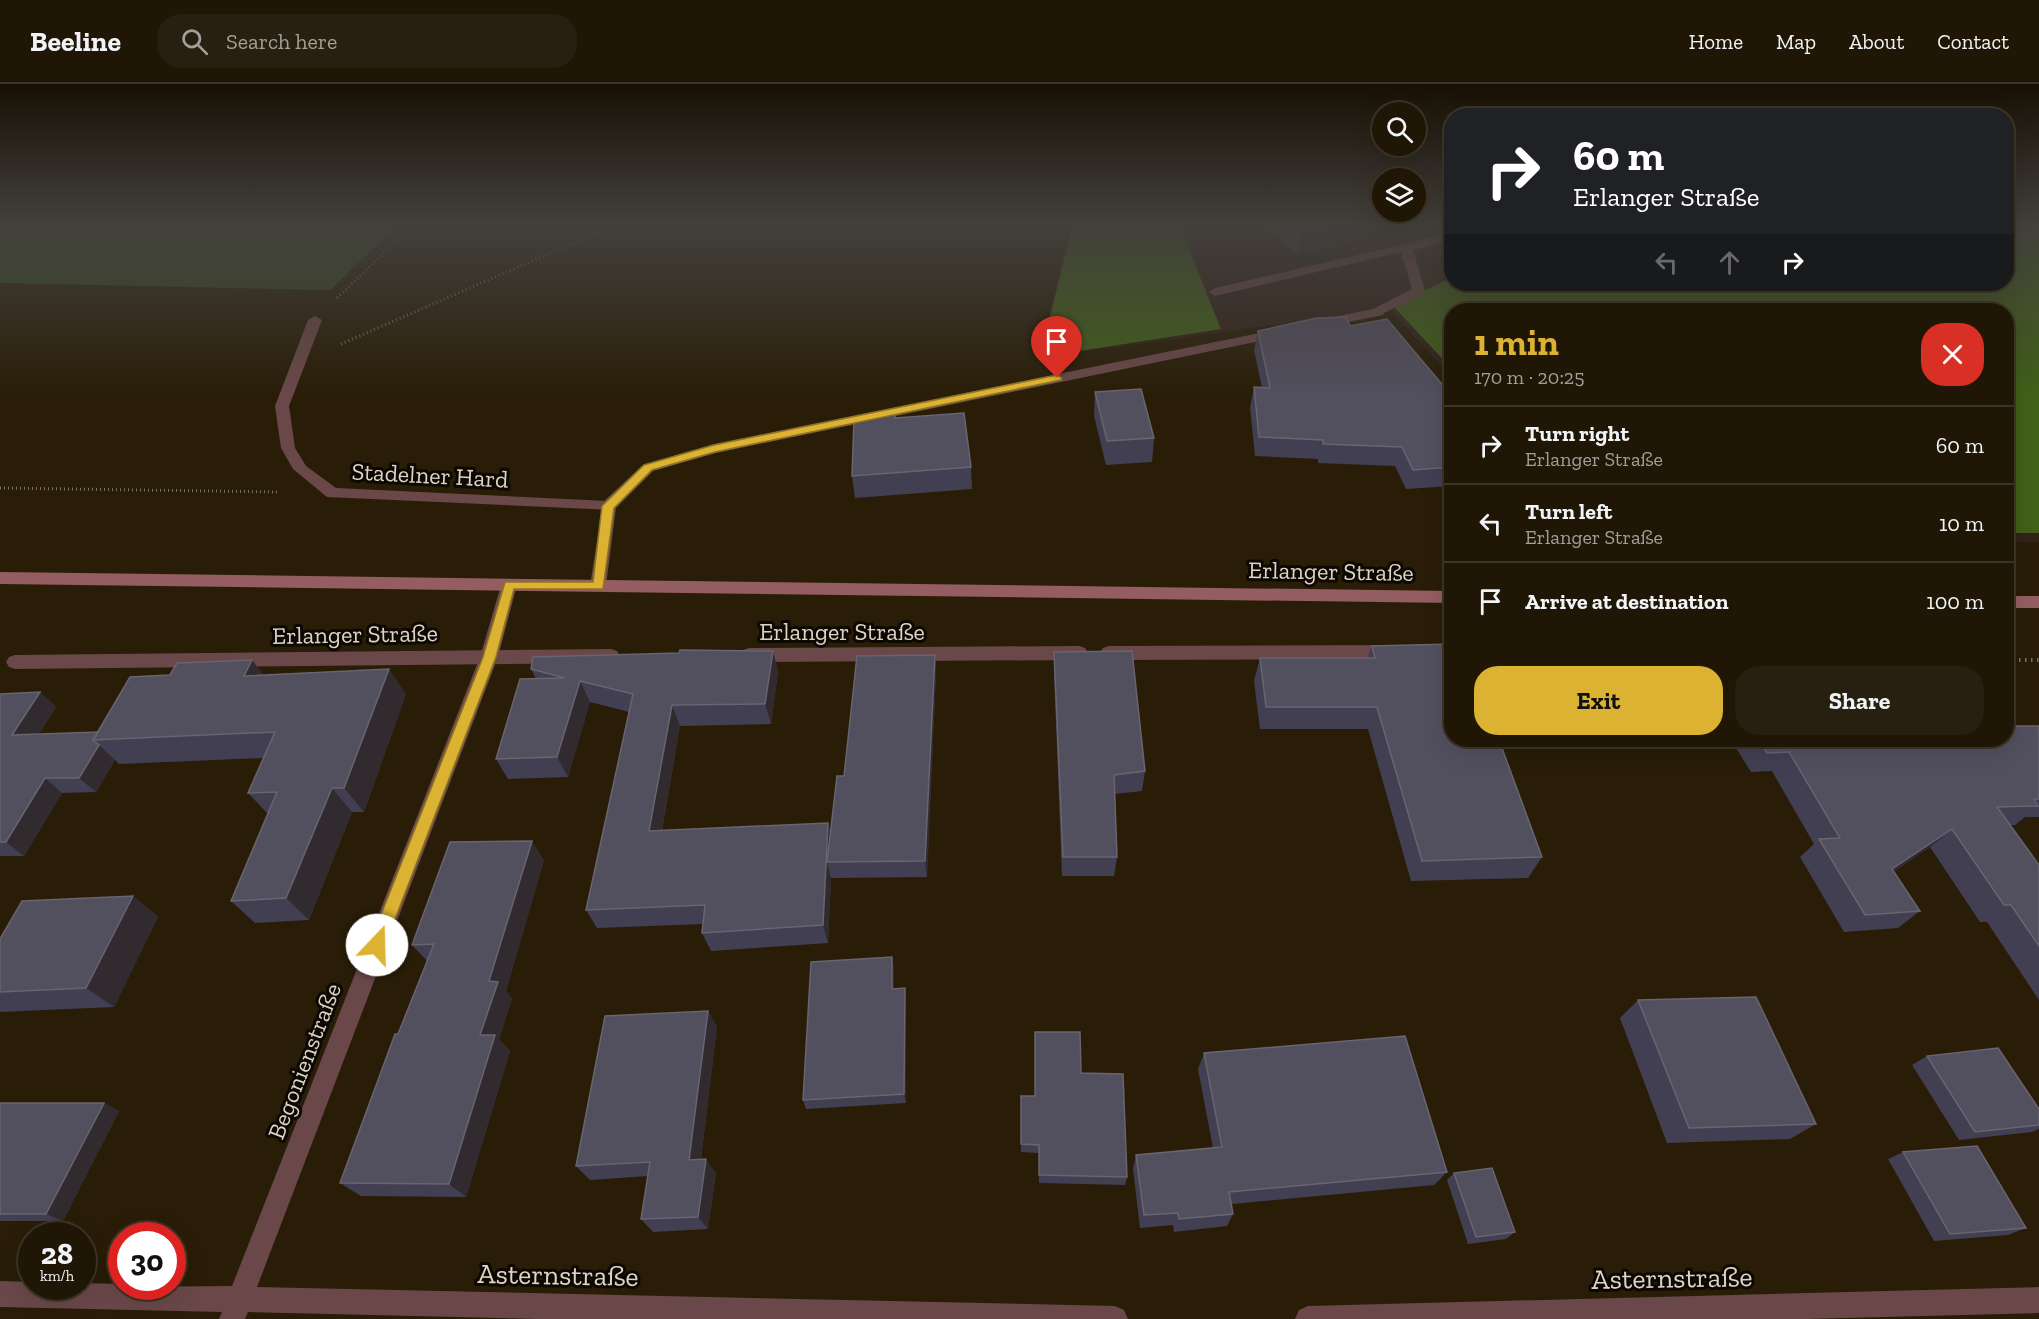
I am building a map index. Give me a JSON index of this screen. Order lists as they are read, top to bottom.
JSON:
{
  "streets": {
    "main road": ["Erlanger Straße"],
    "street": ["Stadelner Hard", "Begonienstraße", "Asternstraße"]
  },
  "crossings": [
    ["Erlanger Straße", "Begonienstraße"],
    ["Begonienstraße", "Asternstraße"]
  ],
  "page": {
    "header": "Beeline",
    "search": "Search here",
    "nav": [
      "Home",
      "Map",
      "About",
      "Contact"
    ],
    "turn": ["60 m", "Erlanger Straße"],
    "heading": ["1 min", "170 m · 20:25"],
    "list": [
      {
        "name": "Turn right",
        "note": "Erlanger Straße",
        "value": "60 m"
      },
      {
        "name": "Turn left",
        "note": "Erlanger Straße",
        "value": "10 m"
      },
      {
        "name": "Arrive at destination",
        "value": "100 m"
      }
    ],
    "buttons": ["Exit", "Share"],
    "speed": "28 km/h",
    "limit": "30"
  }
}
